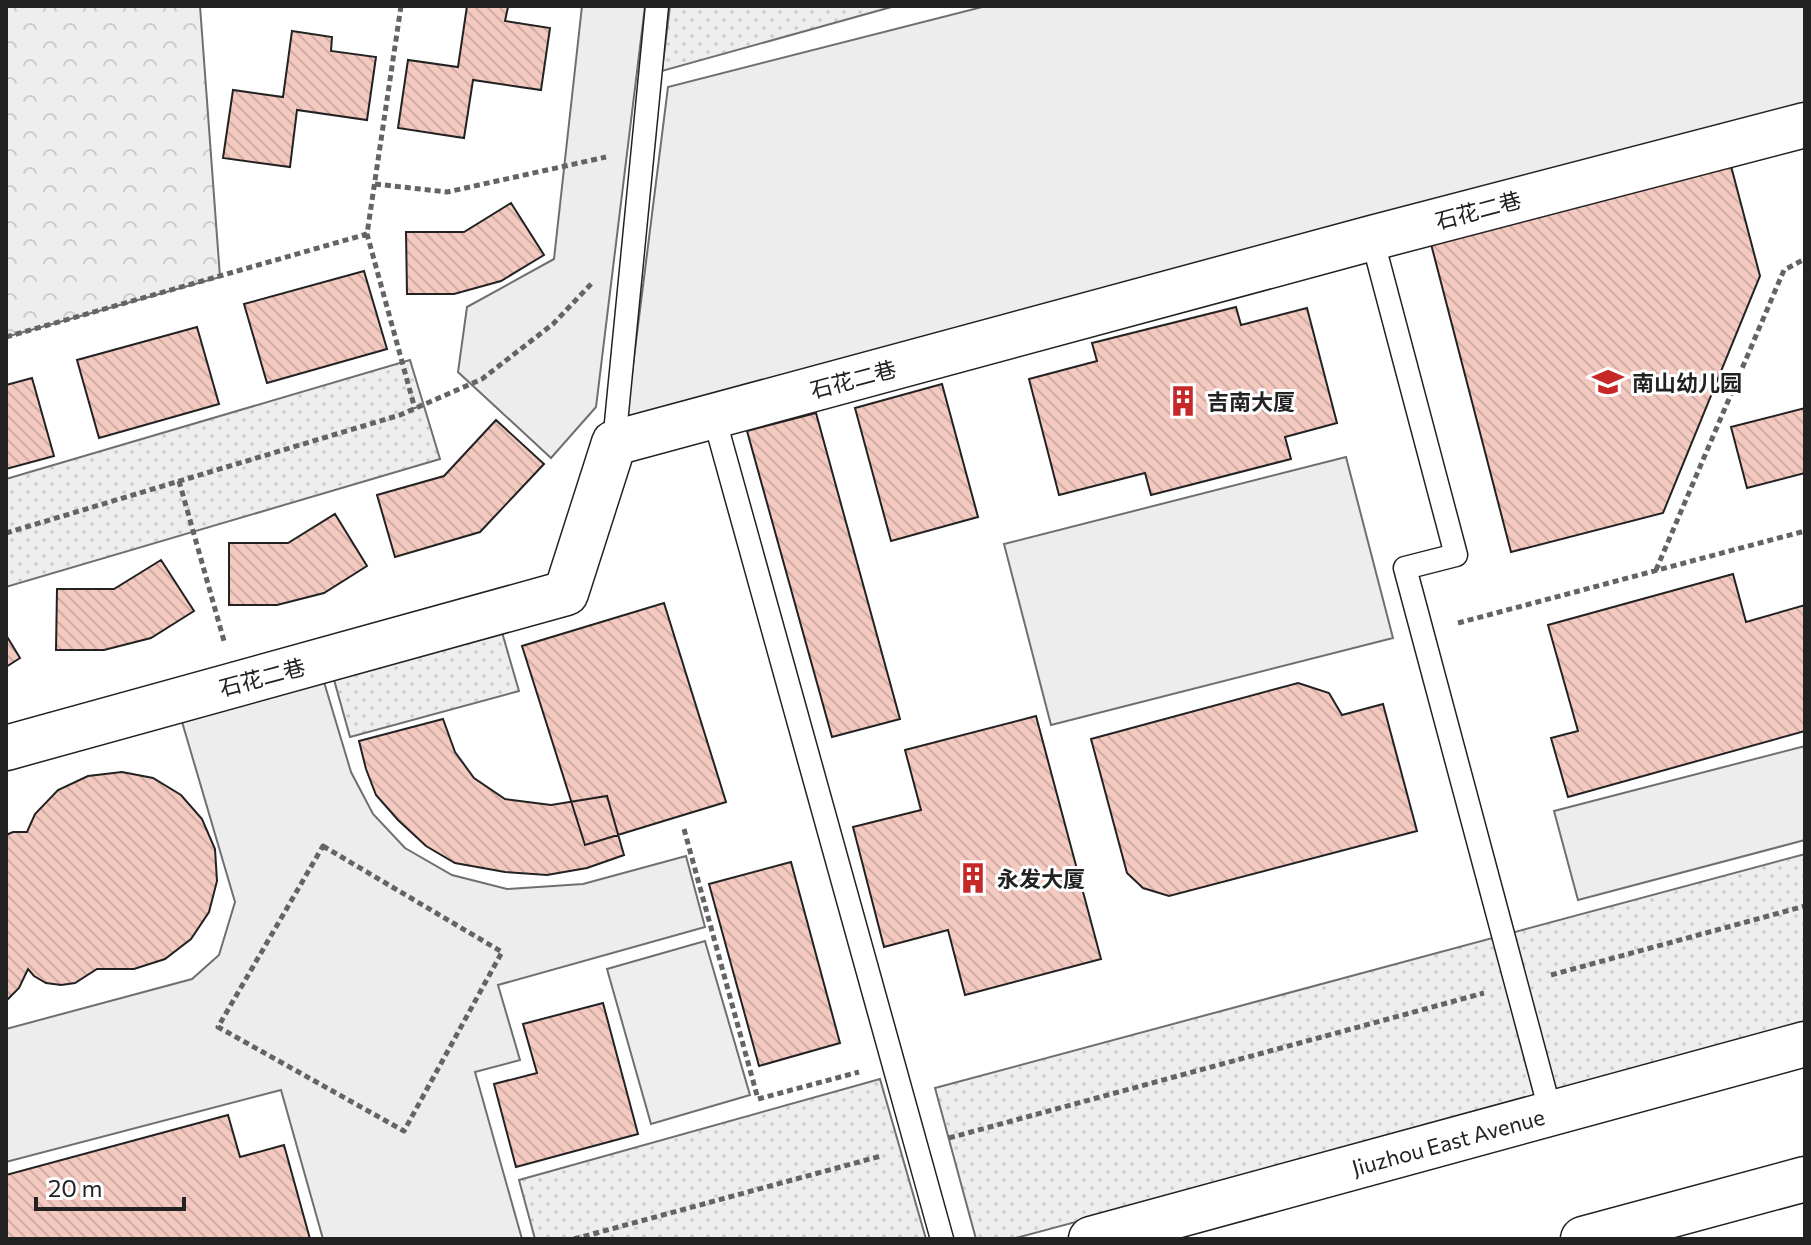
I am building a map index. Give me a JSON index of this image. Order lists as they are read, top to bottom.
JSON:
{
  "streets": {
    "street": ["石花二巷", "Jiuzhou East Avenue"]
  },
  "places": {
    "school or university": ["南山幼儿园"],
    "building": ["吉南大厦", "永发大厦"]
  },
  "scale_bar": "20 m"
}
